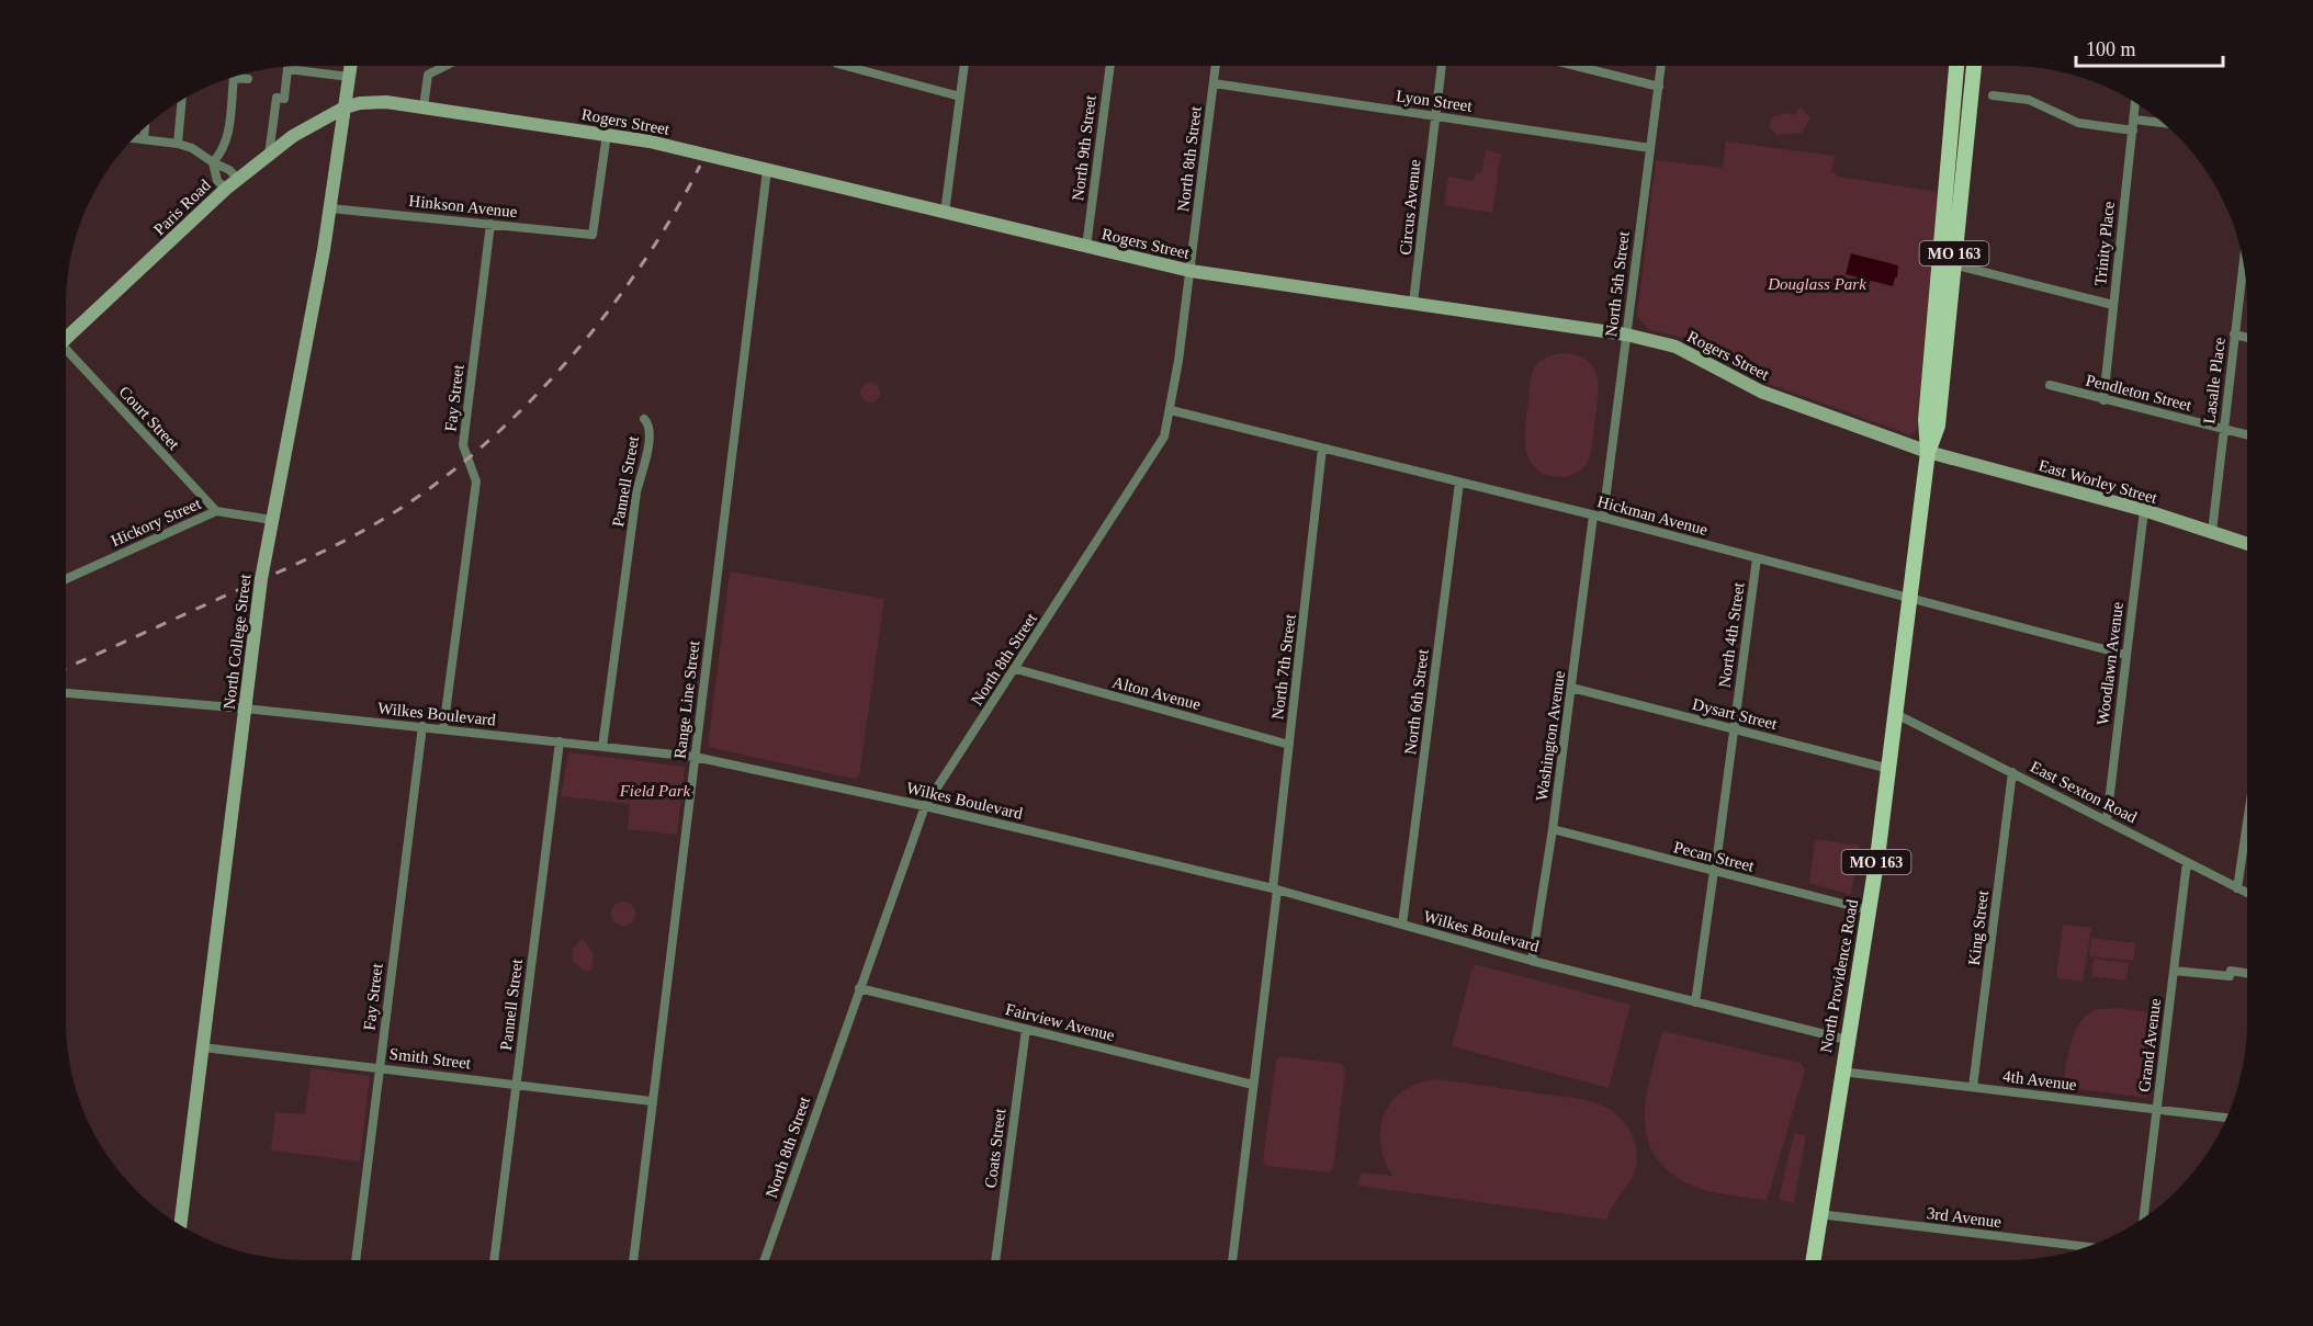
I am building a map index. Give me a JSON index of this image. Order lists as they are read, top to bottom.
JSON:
{
  "streets": {
    "main road": ["MO 163", "North Providence Road"],
    "street": [
      "Lyon Street",
      "Rogers Street",
      "North 9th Street",
      "North 8th Street",
      "Hinkson Avenue",
      "Paris Road",
      "Circus Avenue",
      "Trinity Place",
      "North 5th Street",
      "Lasalle Place",
      "Pendleton Street",
      "Fay Street",
      "Court Street",
      "Pannell Street",
      "East Worley Street",
      "Hickman Avenue",
      "Hickory Street",
      "North 4th Street",
      "North College Street",
      "Woodlawn Avenue",
      "North 7th Street",
      "Alton Avenue",
      "Range Line Street",
      "North 6th Street",
      "Wilkes Boulevard",
      "Dysart Street",
      "Washington Avenue",
      "East Sexton Road",
      "Pecan Street",
      "King Street",
      "Fairview Avenue",
      "Grand Avenue",
      "Smith Street",
      "4th Avenue",
      "Coats Street",
      "3rd Avenue"
    ]
  },
  "crossings": [
    ["Lyon Street", "North 8th Street"],
    ["Lyon Street", "Circus Avenue"],
    ["Lyon Street", "North 5th Street"],
    ["Rogers Street", "North 9th Street"],
    ["Rogers Street", "North 8th Street"],
    ["Rogers Street", "Hinkson Avenue"],
    ["Rogers Street", "Paris Road"],
    ["Rogers Street", "Circus Avenue"],
    ["Rogers Street", "North 5th Street"],
    ["Rogers Street", "East Worley Street"],
    ["Rogers Street", "North College Street"],
    ["Rogers Street", "Range Line Street"],
    ["Rogers Street", "North Providence Road"],
    ["North 8th Street", "Hickman Avenue"],
    ["North 8th Street", "Alton Avenue"],
    ["North 8th Street", "Wilkes Boulevard"],
    ["North 8th Street", "Fairview Avenue"],
    ["Hinkson Avenue", "Fay Street"],
    ["Hinkson Avenue", "North College Street"],
    ["Paris Road", "North College Street"],
    ["Trinity Place", "Pendleton Street"],
    ["North 5th Street", "Hickman Avenue"],
    ["North 5th Street", "Washington Avenue"],
    ["Lasalle Place", "Pendleton Street"],
    ["Lasalle Place", "East Worley Street"],
    ["Fay Street", "Wilkes Boulevard"],
    ["Fay Street", "Smith Street"],
    ["Court Street", "Hickory Street"],
    ["Pannell Street", "Wilkes Boulevard"],
    ["Pannell Street", "Smith Street"],
    ["East Worley Street", "Woodlawn Avenue"],
    ["East Worley Street", "North Providence Road"],
    ["Hickman Avenue", "North 4th Street"],
    ["Hickman Avenue", "Woodlawn Avenue"],
    ["Hickman Avenue", "North 7th Street"],
    ["Hickman Avenue", "North 6th Street"],
    ["Hickman Avenue", "Washington Avenue"],
    ["Hickman Avenue", "North Providence Road"],
    ["Hickory Street", "North College Street"],
    ["North 4th Street", "Wilkes Boulevard"],
    ["North 4th Street", "Dysart Street"],
    ["North 4th Street", "Pecan Street"],
    ["North College Street", "Wilkes Boulevard"],
    ["North College Street", "Smith Street"],
    ["Woodlawn Avenue", "East Sexton Road"],
    ["North 7th Street", "Alton Avenue"],
    ["North 7th Street", "Wilkes Boulevard"],
    ["North 7th Street", "Fairview Avenue"],
    ["Range Line Street", "Wilkes Boulevard"],
    ["Range Line Street", "Smith Street"],
    ["North 6th Street", "Wilkes Boulevard"],
    ["Wilkes Boulevard", "Washington Avenue"],
    ["Wilkes Boulevard", "North Providence Road"],
    ["Dysart Street", "Washington Avenue"],
    ["Dysart Street", "North Providence Road"],
    ["Washington Avenue", "Pecan Street"],
    ["East Sexton Road", "King Street"],
    ["East Sexton Road", "North Providence Road"],
    ["East Sexton Road", "Grand Avenue"],
    ["Pecan Street", "North Providence Road"],
    ["King Street", "4th Avenue"],
    ["North Providence Road", "4th Avenue"],
    ["North Providence Road", "3rd Avenue"],
    ["Fairview Avenue", "Coats Street"],
    ["Grand Avenue", "4th Avenue"]
  ],
  "parks": ["Douglass Park", "Field Park"],
  "scale_bar": "100 m"
}
